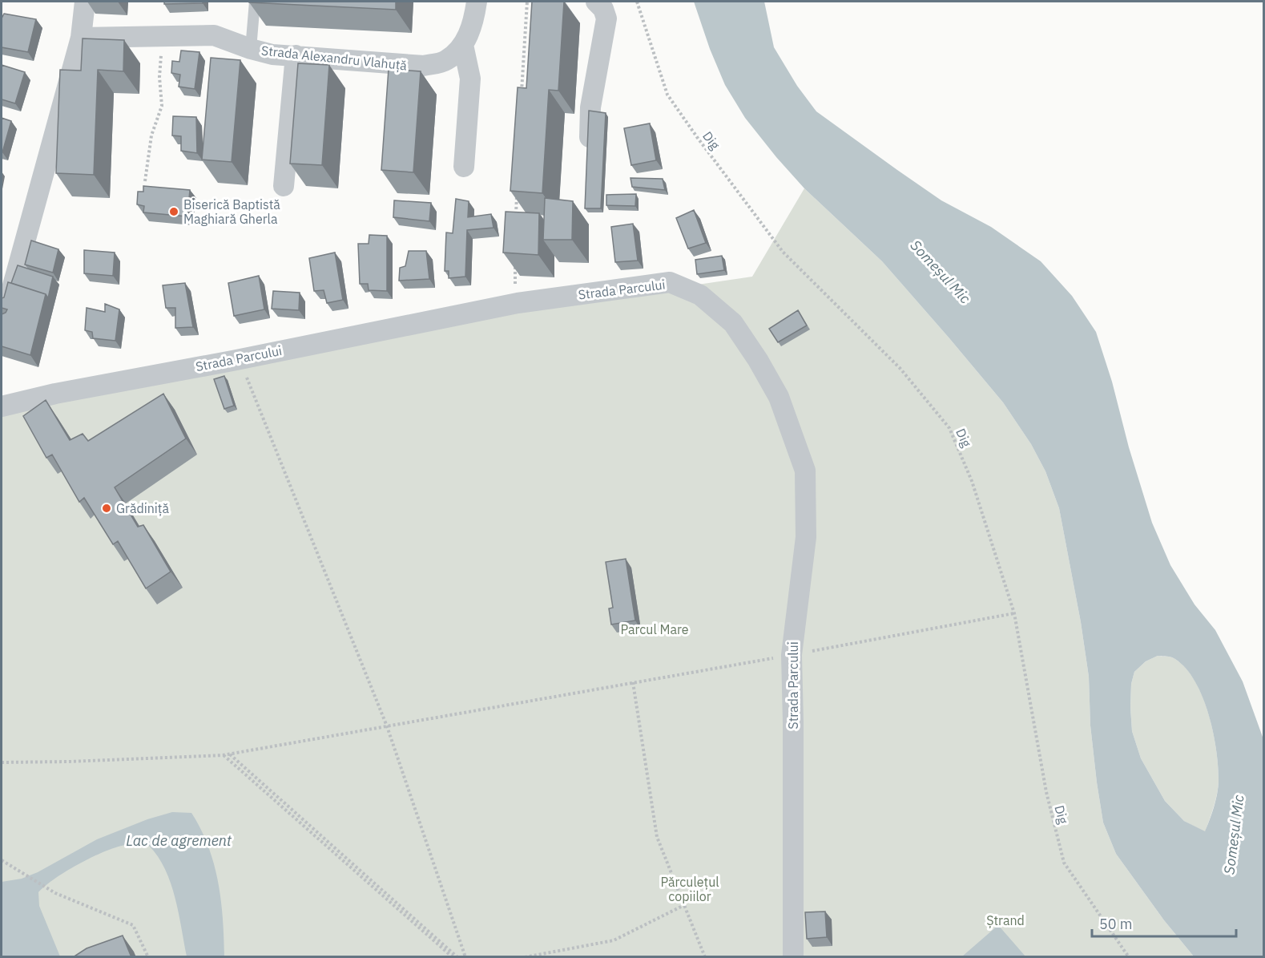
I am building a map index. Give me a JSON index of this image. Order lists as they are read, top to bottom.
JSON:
{
  "streets": {
    "street": ["Strada Alexandru Vlahuță", "Strada Parcului"],
    "path": ["Dig"]
  },
  "water": ["Someșul Mic", "Lac de agrement"],
  "parks": ["Parcul Mare", "Părculețul copiilor", "Ștrand"],
  "places": ["Biserică Baptistă Maghiară Gherla", "Grădiniță"],
  "scale_bar": "50 m"
}
